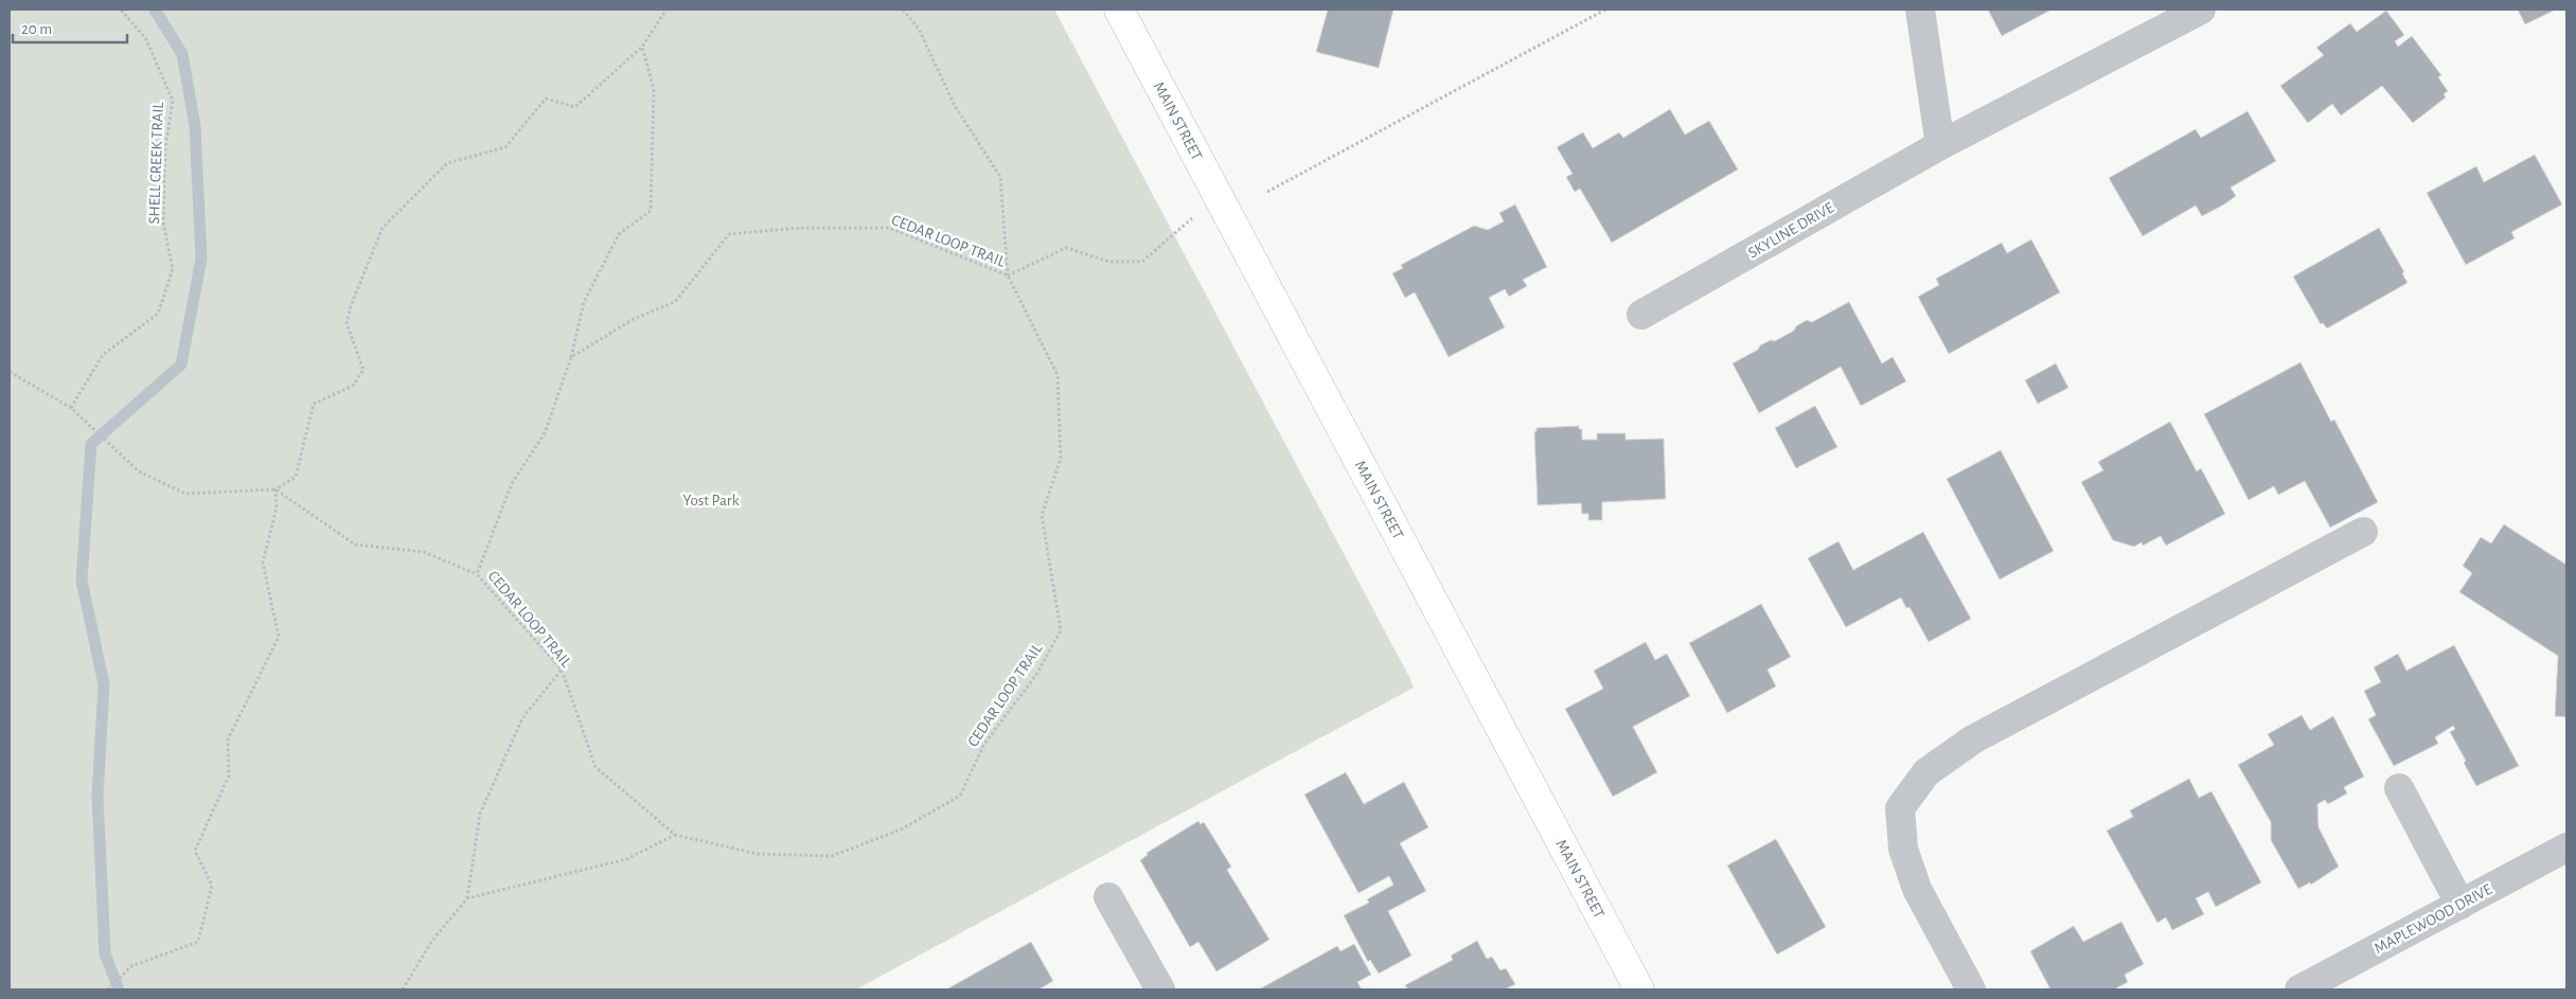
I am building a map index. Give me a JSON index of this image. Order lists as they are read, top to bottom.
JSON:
{
  "streets": {
    "main road": ["MAIN STREET"],
    "street": ["SKYLINE DRIVE", "MAPLEWOOD DRIVE"],
    "path": ["SHELL CREEK TRAIL", "CEDAR LOOP TRAIL"]
  },
  "parks": ["Yost Park"],
  "scale_bar": "20 m"
}
